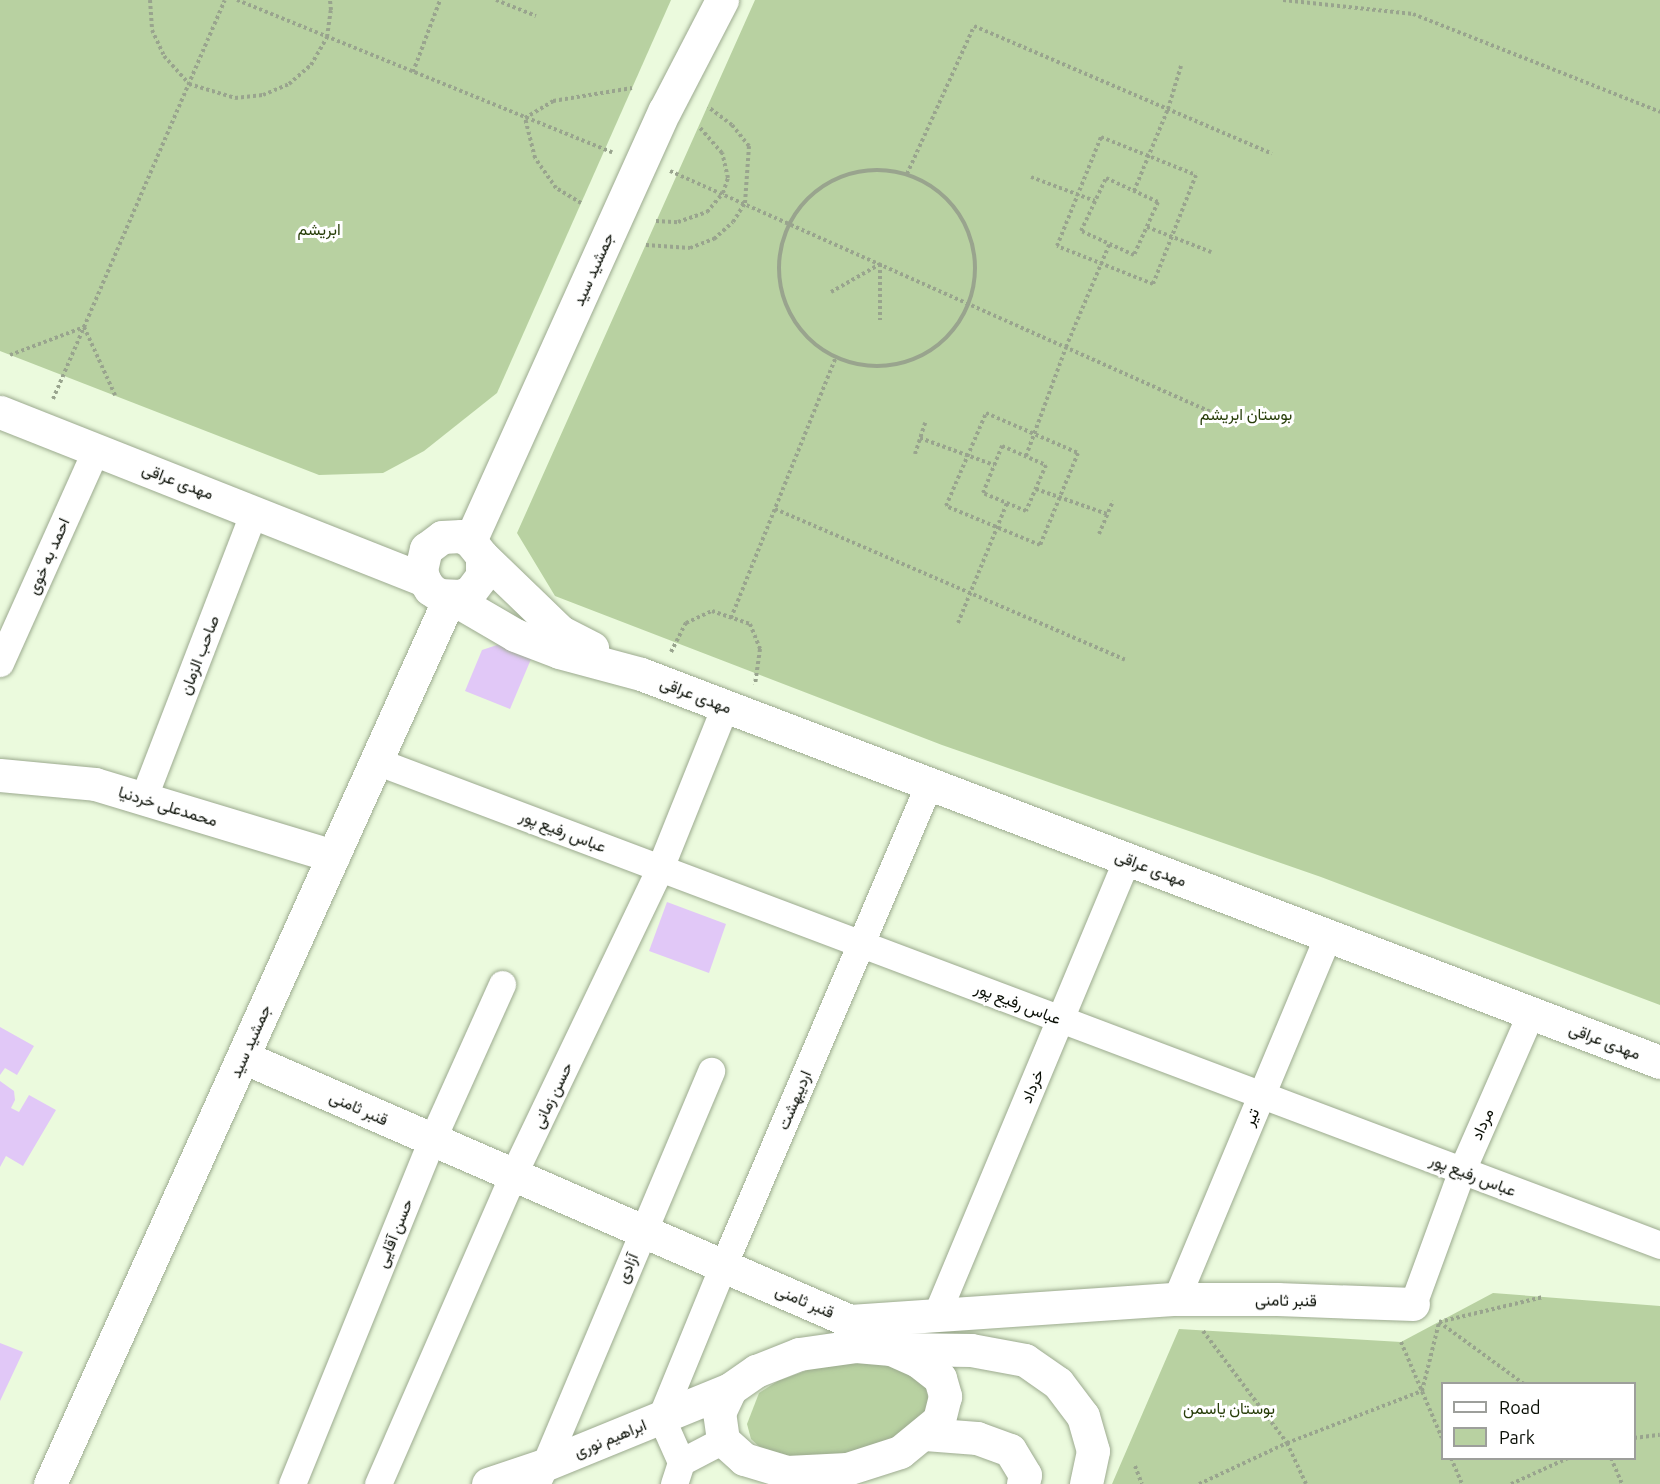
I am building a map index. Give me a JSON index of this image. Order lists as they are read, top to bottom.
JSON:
{
  "streets": {
    "street": [
      "جمشید سید",
      "مهدی عراقی",
      "احمد به خوی",
      "صاحب الزمان",
      "محمدعلی خردنیا",
      "عباس رفیع پور",
      "خرداد",
      "حسن زمانی",
      "اردیبهشت",
      "قنبر ثامنی",
      "تیر",
      "مرداد",
      "حسن آقایی",
      "آزادی",
      "ابراهیم نوری"
    ]
  },
  "crossings": [
    ["جمشید سید", "مهدی عراقی"],
    ["جمشید سید", "محمدعلی خردنیا"],
    ["جمشید سید", "عباس رفیع پور"],
    ["جمشید سید", "قنبر ثامنی"],
    ["مهدی عراقی", "احمد به خوی"],
    ["مهدی عراقی", "صاحب الزمان"],
    ["مهدی عراقی", "خرداد"],
    ["مهدی عراقی", "حسن زمانی"],
    ["مهدی عراقی", "اردیبهشت"],
    ["مهدی عراقی", "تیر"],
    ["مهدی عراقی", "مرداد"],
    ["صاحب الزمان", "محمدعلی خردنیا"],
    ["عباس رفیع پور", "خرداد"],
    ["عباس رفیع پور", "حسن زمانی"],
    ["عباس رفیع پور", "اردیبهشت"],
    ["عباس رفیع پور", "تیر"],
    ["عباس رفیع پور", "مرداد"],
    ["خرداد", "قنبر ثامنی"],
    ["حسن زمانی", "قنبر ثامنی"],
    ["اردیبهشت", "قنبر ثامنی"],
    ["اردیبهشت", "ابراهیم نوری"],
    ["قنبر ثامنی", "تیر"],
    ["قنبر ثامنی", "مرداد"],
    ["قنبر ثامنی", "حسن آقایی"],
    ["قنبر ثامنی", "آزادی"],
    ["آزادی", "ابراهیم نوری"]
  ],
  "parks": ["ابریشم", "بوستان ابریشم", "بوستان یاسمن"],
  "legend": ["Road", "Park"]
}
